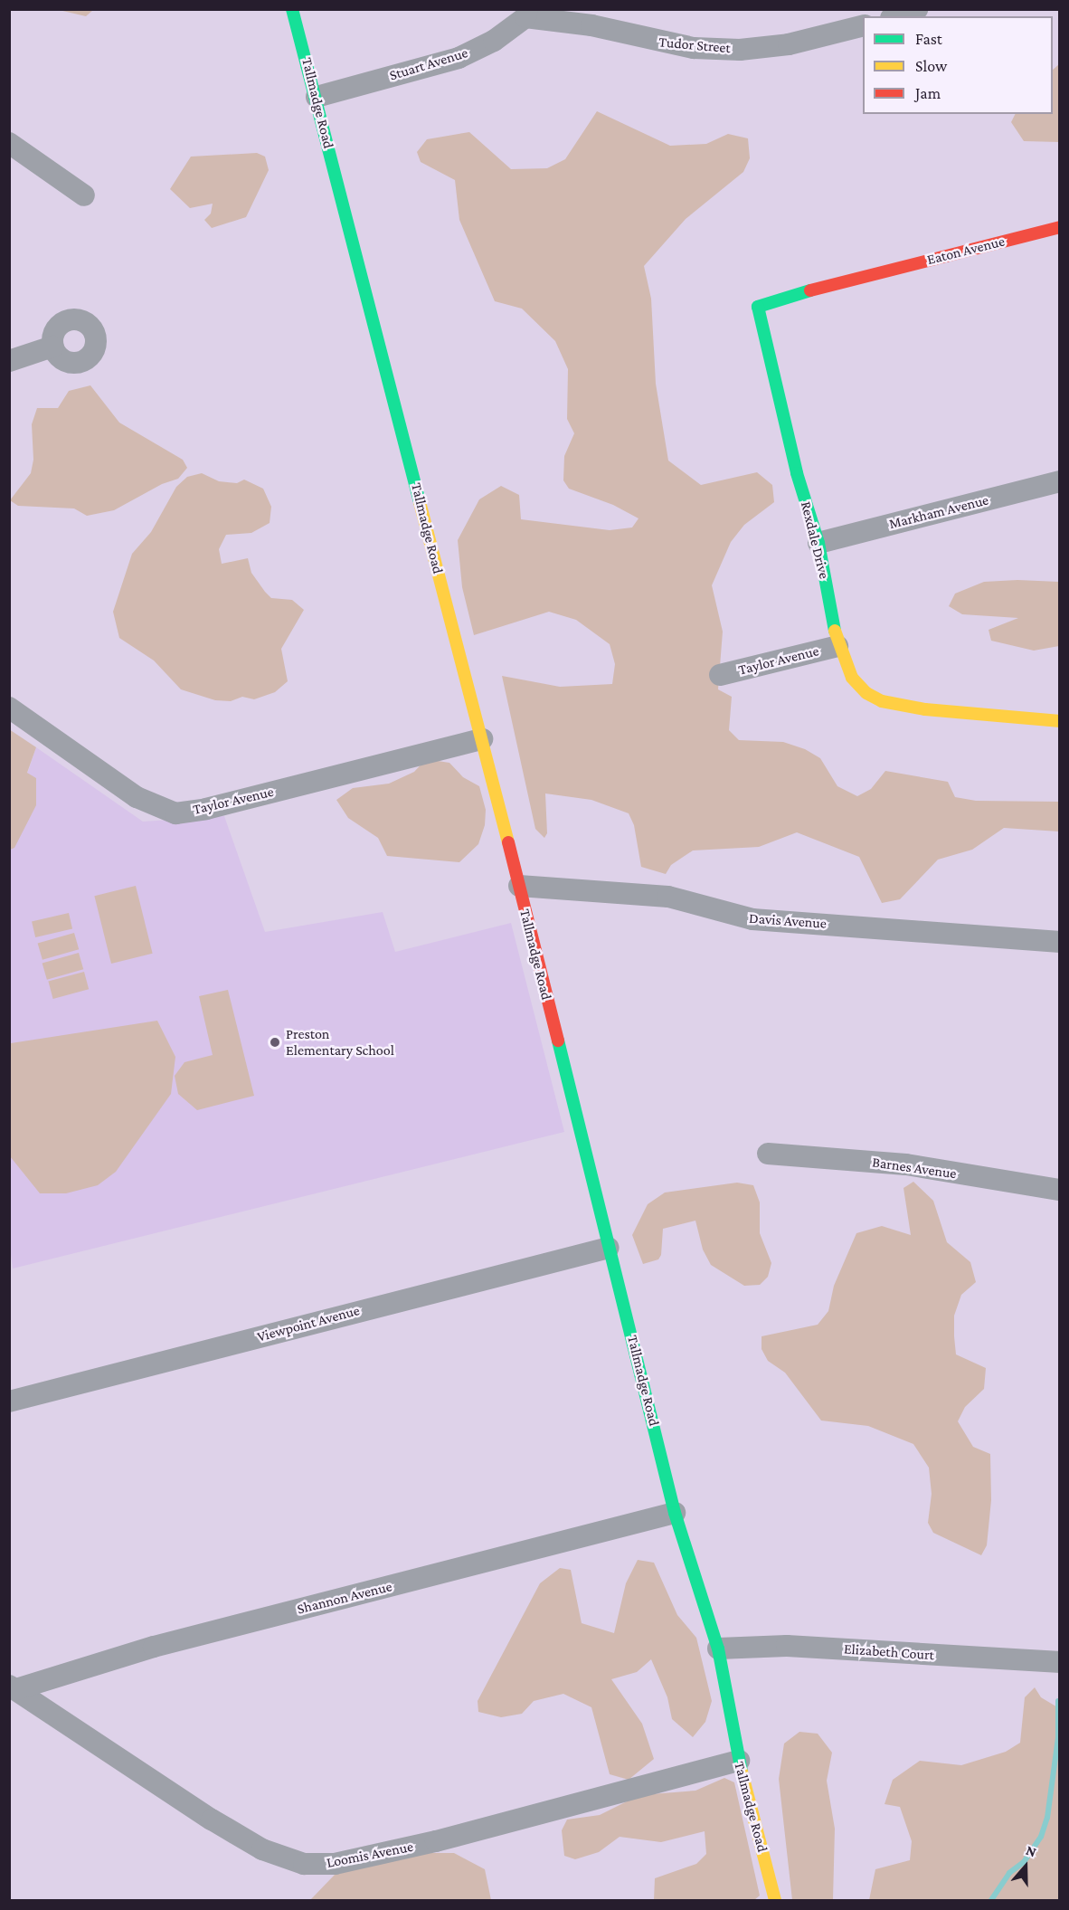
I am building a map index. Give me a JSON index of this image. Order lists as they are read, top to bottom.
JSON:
{
  "streets": {
    "street": [
      "Tudor Street",
      "Stuart Avenue",
      "Tallmadge Road",
      "Eaton Avenue",
      "Markham Avenue",
      "Rexdale Drive",
      "Taylor Avenue",
      "Davis Avenue",
      "Barnes Avenue",
      "Viewpoint Avenue",
      "Shannon Avenue",
      "Elizabeth Court",
      "Loomis Avenue"
    ]
  },
  "crossings": [
    ["Tudor Street", "Stuart Avenue"],
    ["Stuart Avenue", "Tallmadge Road"],
    ["Tallmadge Road", "Taylor Avenue"],
    ["Tallmadge Road", "Davis Avenue"],
    ["Tallmadge Road", "Viewpoint Avenue"],
    ["Tallmadge Road", "Shannon Avenue"],
    ["Tallmadge Road", "Elizabeth Court"],
    ["Tallmadge Road", "Loomis Avenue"],
    ["Eaton Avenue", "Rexdale Drive"],
    ["Markham Avenue", "Rexdale Drive"],
    ["Rexdale Drive", "Taylor Avenue"],
    ["Shannon Avenue", "Loomis Avenue"]
  ],
  "places": ["Preston Elementary School"],
  "legend": ["Fast", "Slow", "Jam"],
  "north": "top"
}
